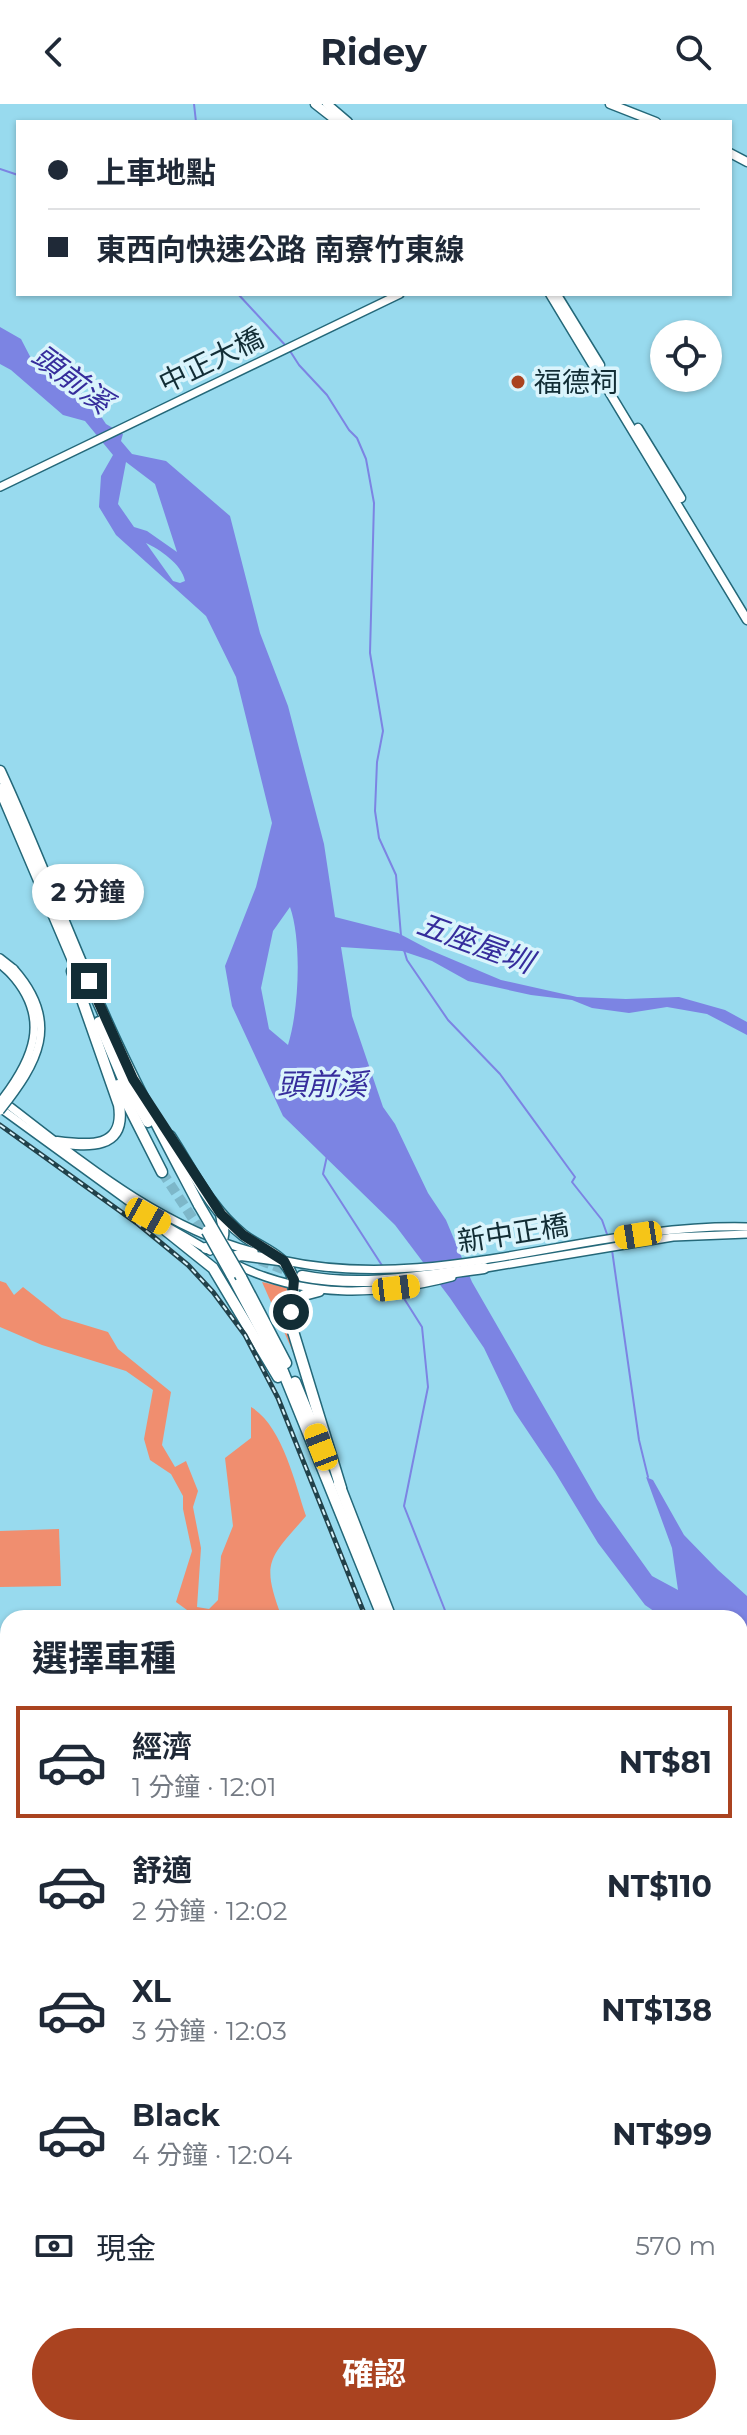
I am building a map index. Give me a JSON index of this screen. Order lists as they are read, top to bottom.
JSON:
{
  "streets": {
    "street": ["中正大橋", "新中正橋"]
  },
  "water": ["頭前溪", "五座屋圳"],
  "places": ["福德祠"],
  "page": {
    "header": "Ridey",
    "banner": ["上車地點", "東西向快速公路 南寮竹東線"],
    "bubble": "2 分鐘",
    "heading": "選擇車種",
    "list": [
      {
        "name": "經濟",
        "note": "1 分鐘 · 12:01",
        "value": "NT$81"
      },
      {
        "name": "舒適",
        "note": "2 分鐘 · 12:02",
        "value": "NT$110"
      },
      {
        "name": "XL",
        "note": "3 分鐘 · 12:03",
        "value": "NT$138"
      },
      {
        "name": "Black",
        "note": "4 分鐘 · 12:04",
        "value": "NT$99"
      }
    ],
    "pay": ["現金", "570 m"],
    "buttons": "確認"
  }
}
